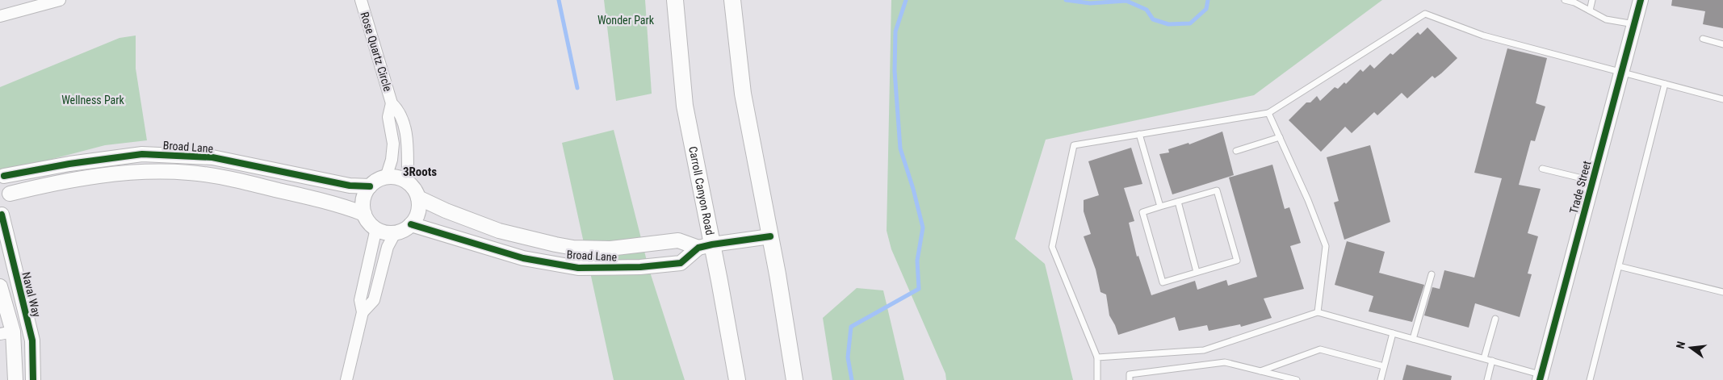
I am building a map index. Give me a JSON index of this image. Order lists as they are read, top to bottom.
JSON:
{
  "streets": {
    "main road": ["Carroll Canyon Road"],
    "street": [
      "Rose Quartz Circle",
      "Broad Lane",
      "Trade Street",
      "Naval Way"
    ]
  },
  "crossings": [
    ["Rose Quartz Circle", "Broad Lane"],
    ["Broad Lane", "Carroll Canyon Road"]
  ],
  "districts": ["3Roots"],
  "parks": ["Wonder Park", "Wellness Park"],
  "north": "left"
}
